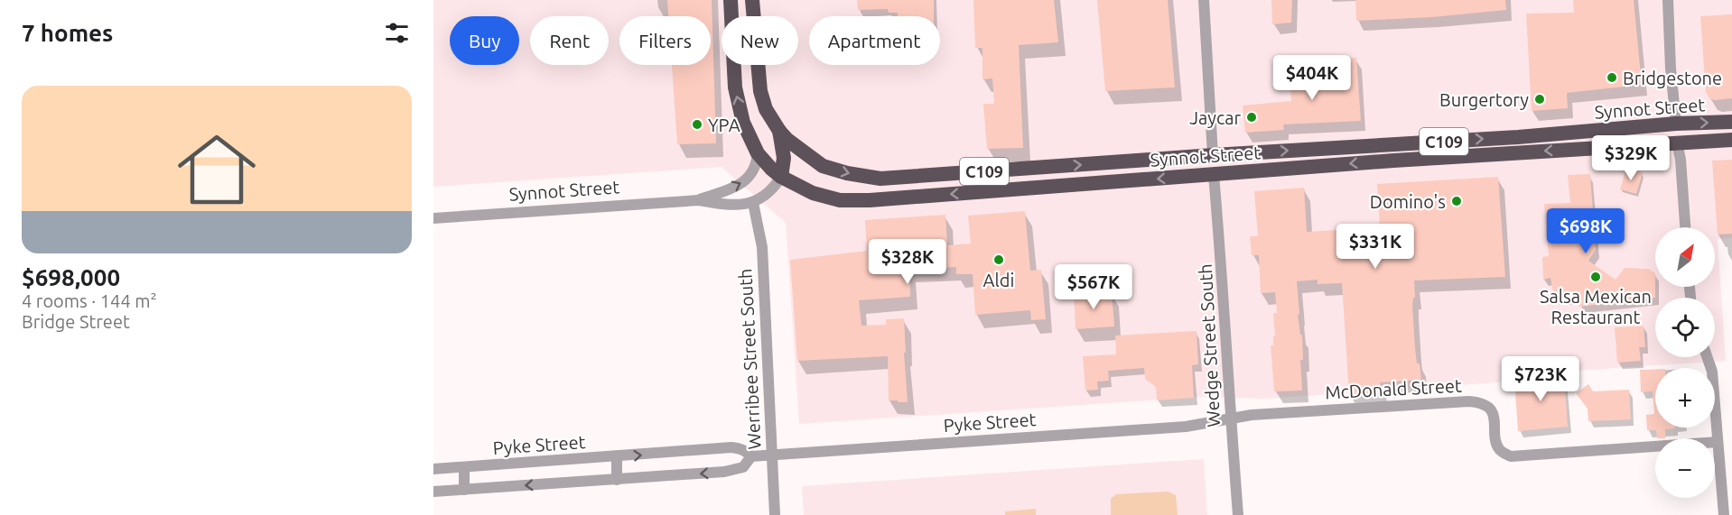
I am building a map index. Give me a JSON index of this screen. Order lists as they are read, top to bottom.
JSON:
{
  "streets": {
    "highway": ["Synnot Street", "C109"],
    "street": [
      "Wedge Street South",
      "Werribee Street South",
      "McDonald Street",
      "Pyke Street"
    ]
  },
  "crossings": [
    ["Synnot Street", "C109"],
    ["Synnot Street", "Wedge Street South"],
    ["Synnot Street", "Werribee Street South"],
    ["Wedge Street South", "McDonald Street"],
    ["Wedge Street South", "Pyke Street"],
    ["Werribee Street South", "Pyke Street"],
    ["McDonald Street", "Pyke Street"]
  ],
  "places": [
    "Bridgestone",
    "Burgertory",
    "Jaycar",
    "YPA",
    "Domino's",
    "Aldi",
    "Salsa Mexican Restaurant"
  ],
  "north": "top right",
  "page": {
    "heading": "7 homes",
    "chip": [
      "Buy",
      "Rent",
      "Filters",
      "New",
      "Apartment"
    ],
    "price": [
      "$404K",
      "$329K",
      "$698K",
      "$331K",
      "$328K",
      "$567K",
      "$723K"
    ],
    "list": [
      {
        "name": "$698,000",
        "note": "4 rooms · 144 m² · Bridge Street"
      }
    ],
    "map_buttons": ["+", "−"]
  }
}
